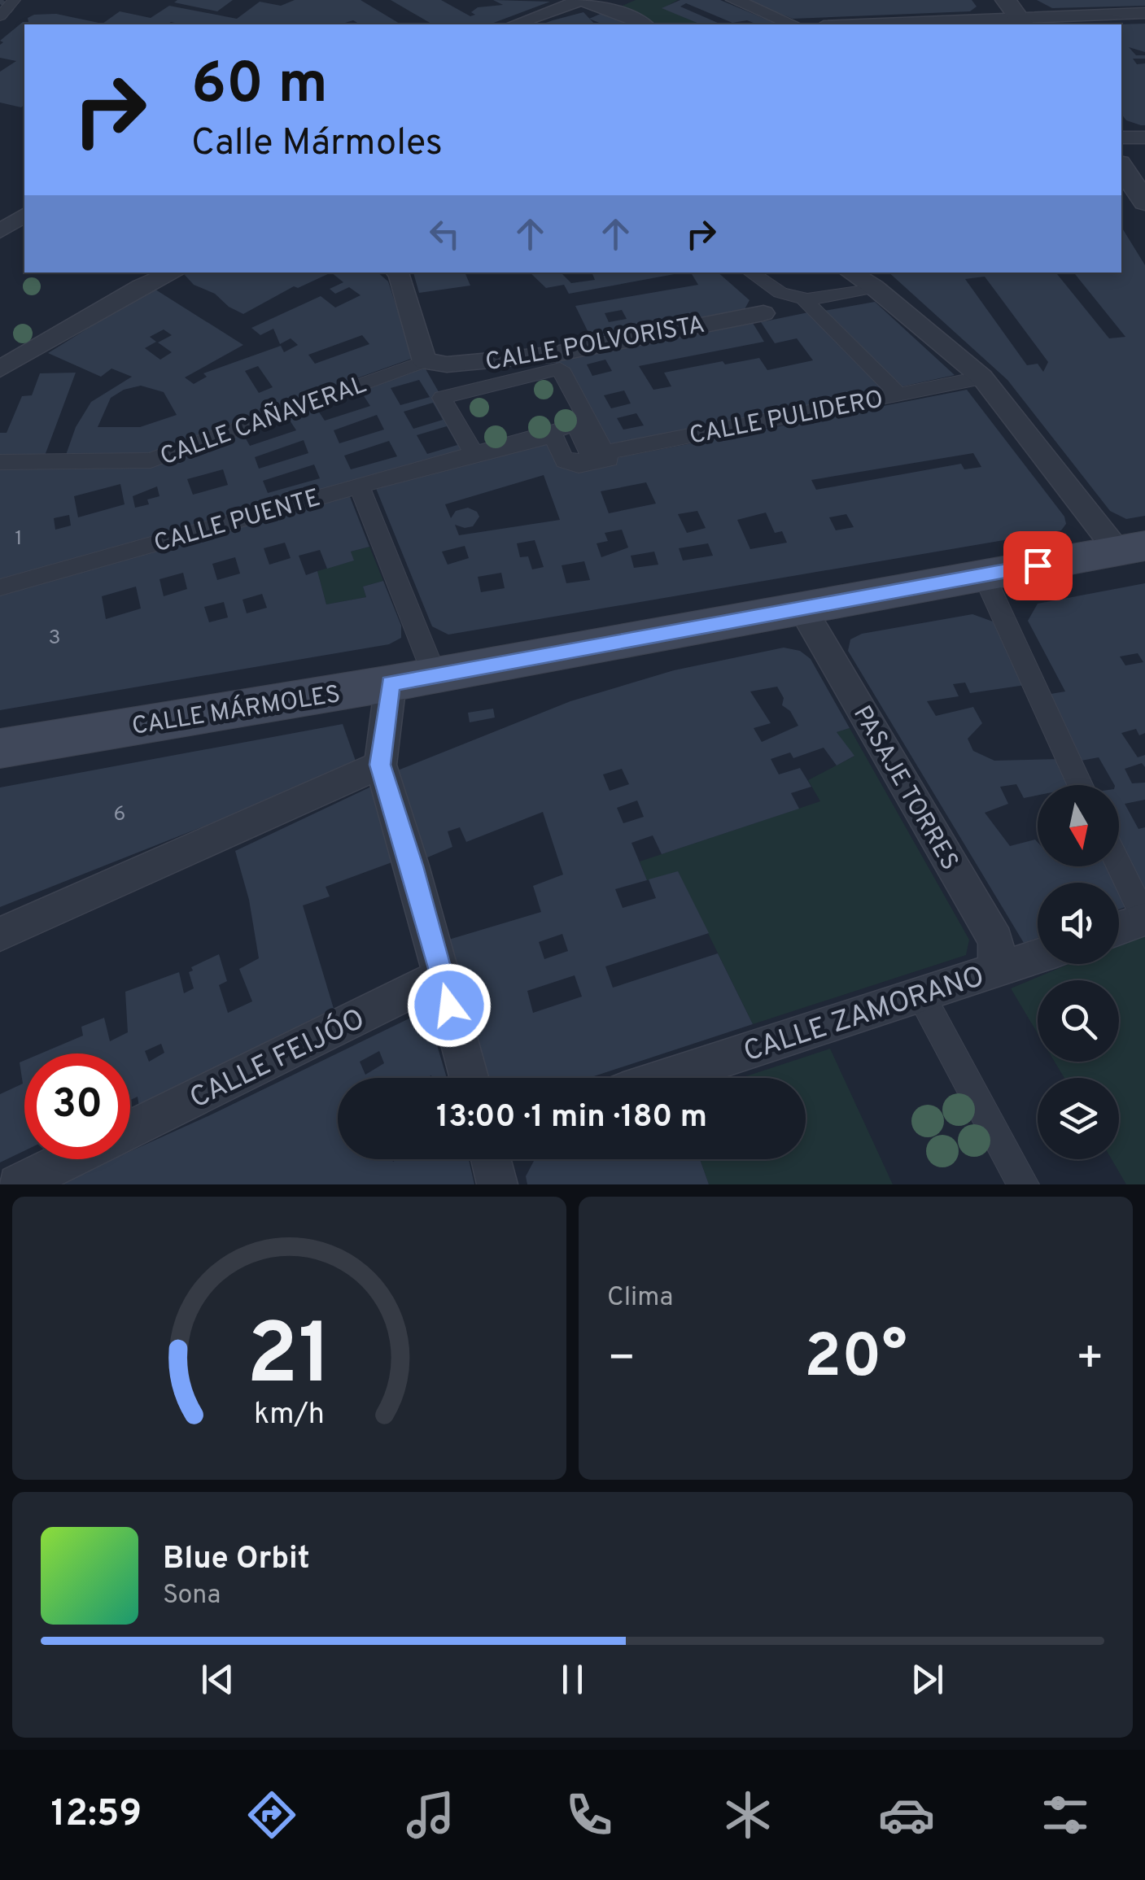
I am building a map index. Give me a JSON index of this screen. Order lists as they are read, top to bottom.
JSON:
{
  "streets": {
    "main road": ["CALLE MÁRMOLES"],
    "street": [
      "CALLE POLVORISTA",
      "CALLE PULIDERO",
      "CALLE CAÑAVERAL",
      "CALLE PUENTE",
      "PASAJE TORRES",
      "CALLE ZAMORANO",
      "CALLE FEIJÓO"
    ]
  },
  "crossings": [
    ["CALLE POLVORISTA", "CALLE CAÑAVERAL"],
    ["CALLE PULIDERO", "CALLE PUENTE"],
    ["CALLE MÁRMOLES", "PASAJE TORRES"],
    ["PASAJE TORRES", "CALLE ZAMORANO"]
  ],
  "house_numbers": ["1", "3", "6"],
  "north": "bottom",
  "page": {
    "turn": ["60 m", "Calle Mármoles"],
    "limit": "30",
    "trip": "13:00 · 1 min · 180 m",
    "tile": "Clima",
    "heat": ["−", "20°", "+"],
    "song": ["Blue Orbit", "Sona"],
    "tabs": "12:59",
    "gauge": ["21", "km/h"]
  }
}
